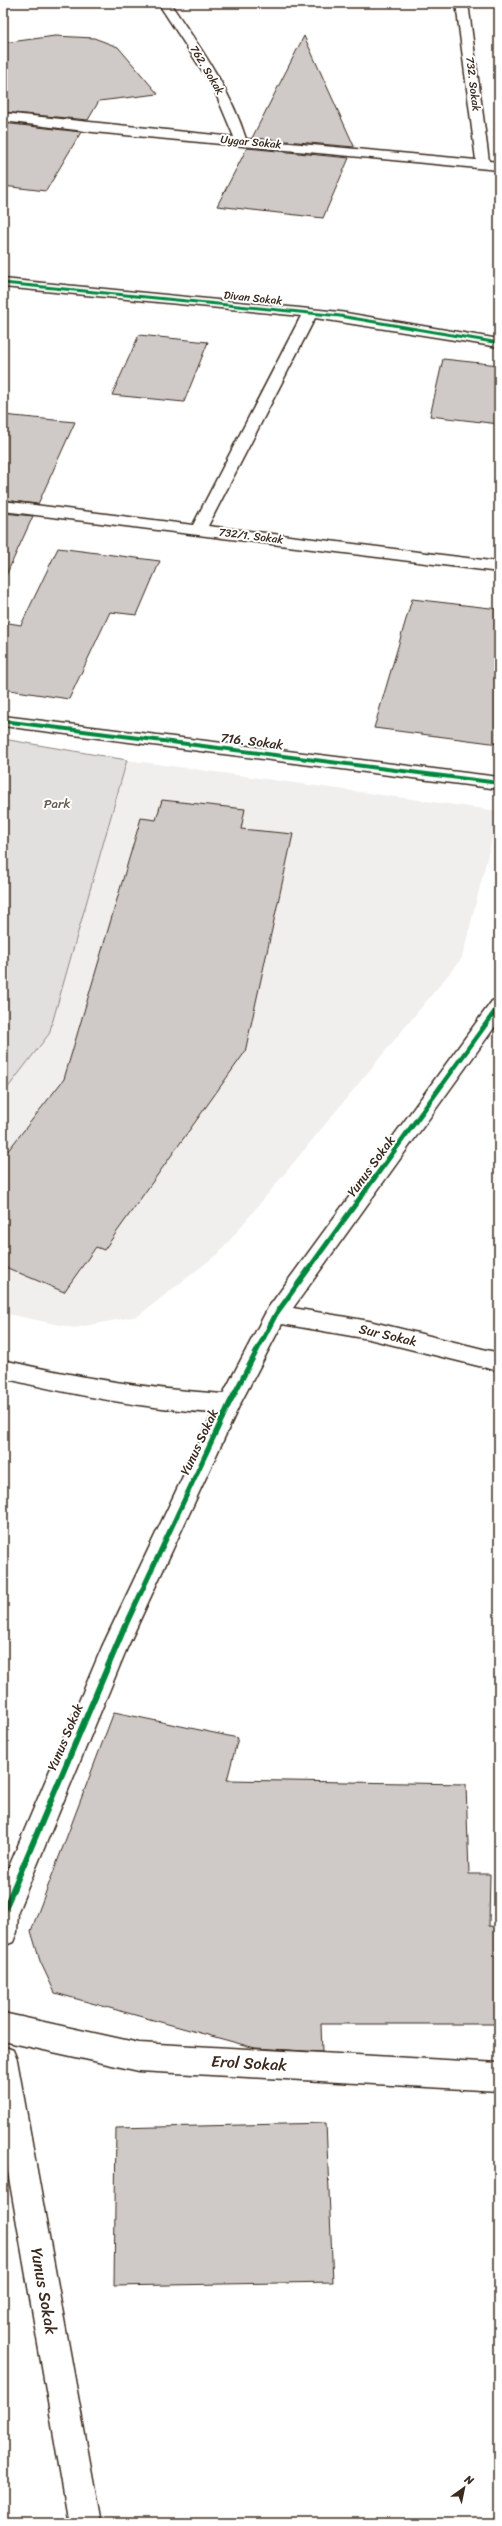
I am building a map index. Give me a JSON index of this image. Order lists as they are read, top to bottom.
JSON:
{
  "streets": {
    "street": [
      "762. Sokak",
      "732. Sokak",
      "Uygar Sokak",
      "Divan Sokak",
      "732/1. Sokak",
      "716. Sokak",
      "Yunus Sokak",
      "Sur Sokak",
      "Erol Sokak"
    ]
  },
  "crossings": [
    ["762. Sokak", "Uygar Sokak"],
    ["732. Sokak", "Uygar Sokak"],
    ["Yunus Sokak", "Sur Sokak"]
  ],
  "parks": ["Park"],
  "north": "top right"
}
